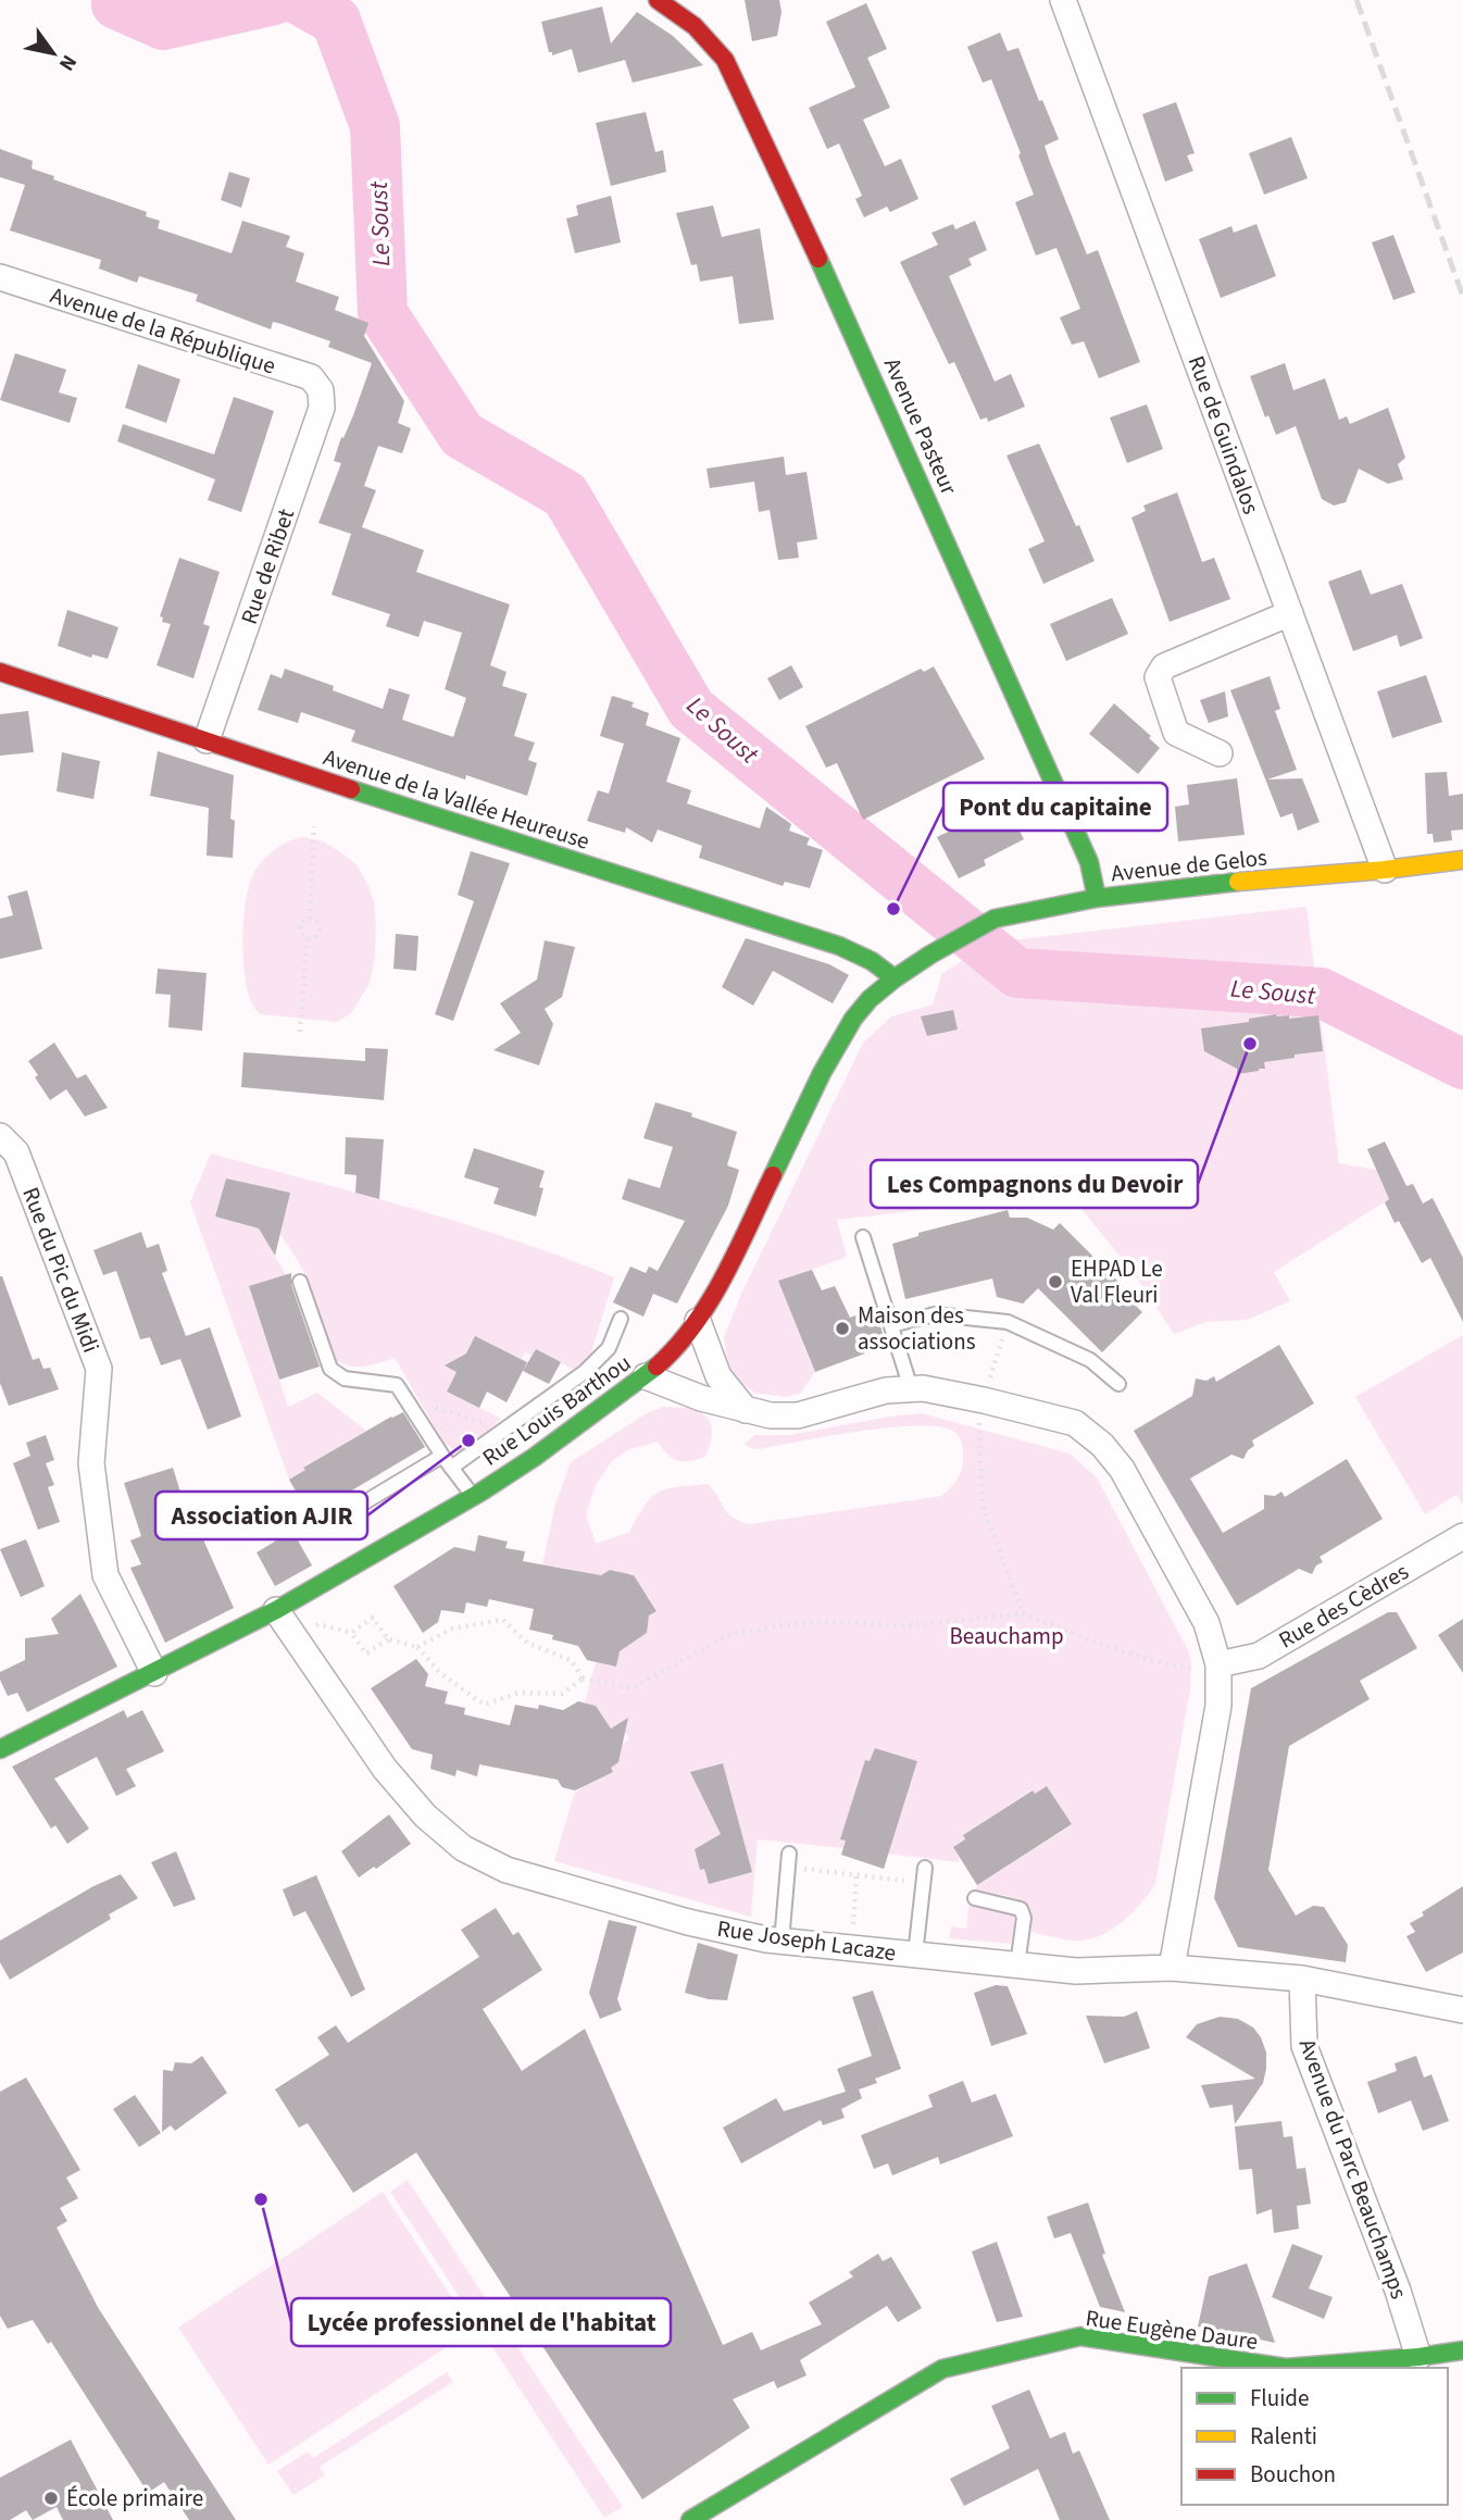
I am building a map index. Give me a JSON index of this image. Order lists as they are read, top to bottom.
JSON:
{
  "streets": {
    "street": [
      "Avenue de la République",
      "Avenue Pasteur",
      "Rue de Guindalos",
      "Rue de Ribet",
      "Avenue de la Vallée Heureuse",
      "Avenue de Gelos",
      "Rue du Pic du Midi",
      "Rue Louis Barthou",
      "Rue des Cèdres",
      "Rue Joseph Lacaze",
      "Avenue du Parc Beauchamps",
      "Rue Eugène Daure"
    ]
  },
  "crossings": [
    ["Avenue de la République", "Rue de Ribet"],
    ["Avenue Pasteur", "Avenue de Gelos"],
    ["Rue de Guindalos", "Avenue de Gelos"],
    ["Rue de Ribet", "Avenue de la Vallée Heureuse"],
    ["Avenue de la Vallée Heureuse", "Rue Louis Barthou"],
    ["Avenue de Gelos", "Rue Louis Barthou"],
    ["Rue du Pic du Midi", "Rue Louis Barthou"],
    ["Rue Louis Barthou", "Rue Joseph Lacaze"],
    ["Rue Joseph Lacaze", "Avenue du Parc Beauchamps"],
    ["Avenue du Parc Beauchamps", "Rue Eugène Daure"]
  ],
  "water": ["Le Soust"],
  "parks": ["Beauchamp"],
  "places": [
    "Pont du capitaine",
    "Les Compagnons du Devoir",
    "EHPAD Le Val Fleuri",
    "Maison des associations",
    "Association AJIR",
    "Lycée professionnel de l'habitat",
    "École primaire"
  ],
  "legend": ["Fluide", "Ralenti", "Bouchon"],
  "north": "bottom right"
}
